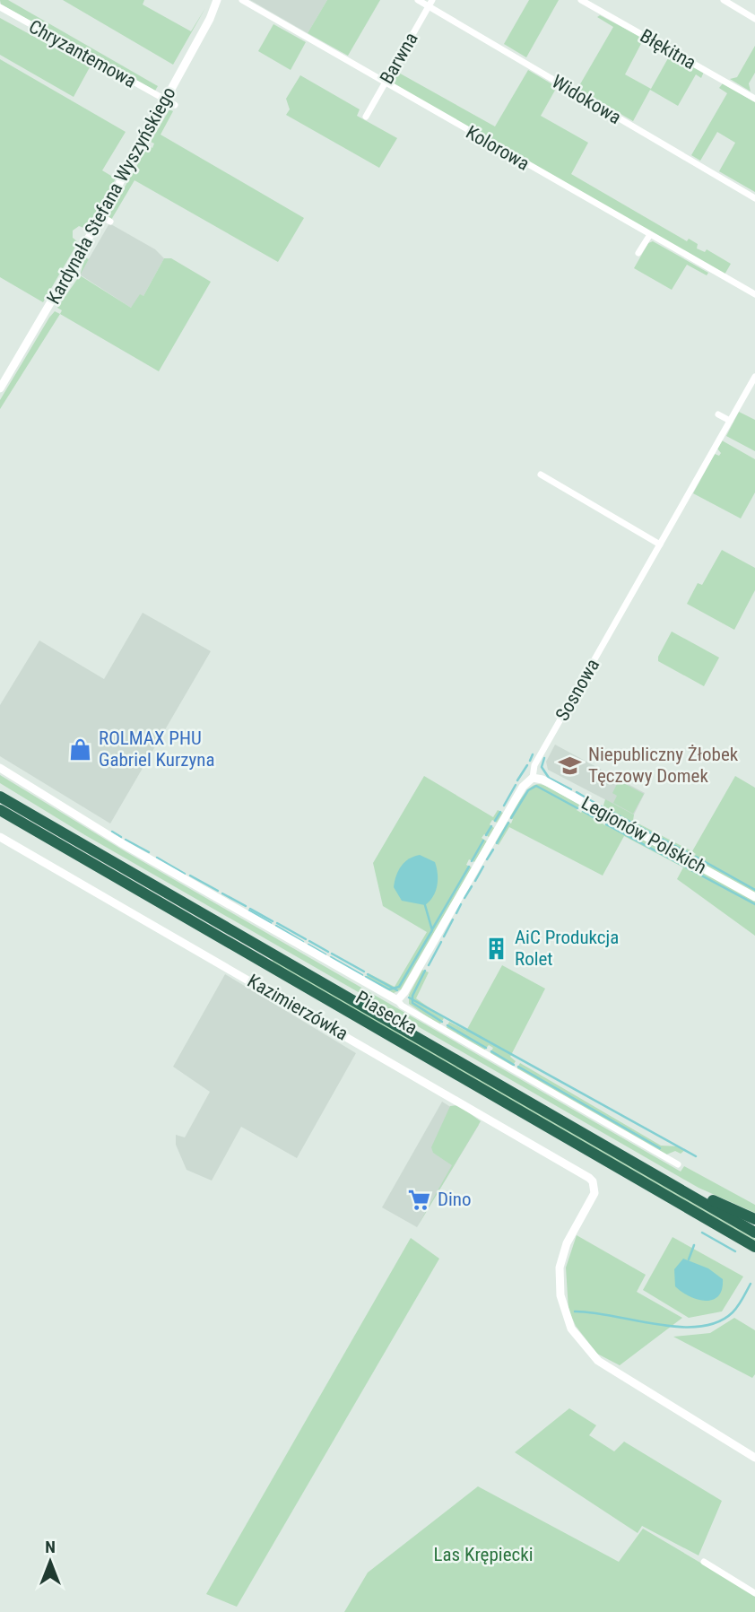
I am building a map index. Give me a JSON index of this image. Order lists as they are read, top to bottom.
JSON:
{
  "streets": {
    "highway": ["Piasecka"],
    "street": [
      "Błękitna",
      "Chryzantemowa",
      "Barwna",
      "Widokowa",
      "Kolorowa",
      "Kardynała Stefana Wyszyńskiego",
      "Sosnowa",
      "Legionów Polskich",
      "Kazimierzówka"
    ]
  },
  "crossings": [
    ["Chryzantemowa", "Kardynała Stefana Wyszyńskiego"],
    ["Barwna", "Widokowa"],
    ["Barwna", "Kolorowa"],
    ["Sosnowa", "Legionów Polskich"]
  ],
  "parks": ["Las Krępiecki"],
  "places": {
    "shop": ["ROLMAX PHU Gabriel Kurzyna"],
    "school or university": ["Niepubliczny Żłobek Tęczowy Domek"],
    "building": ["AiC Produkcja Rolet"],
    "supermarket": ["Dino"]
  },
  "north": "top"
}
